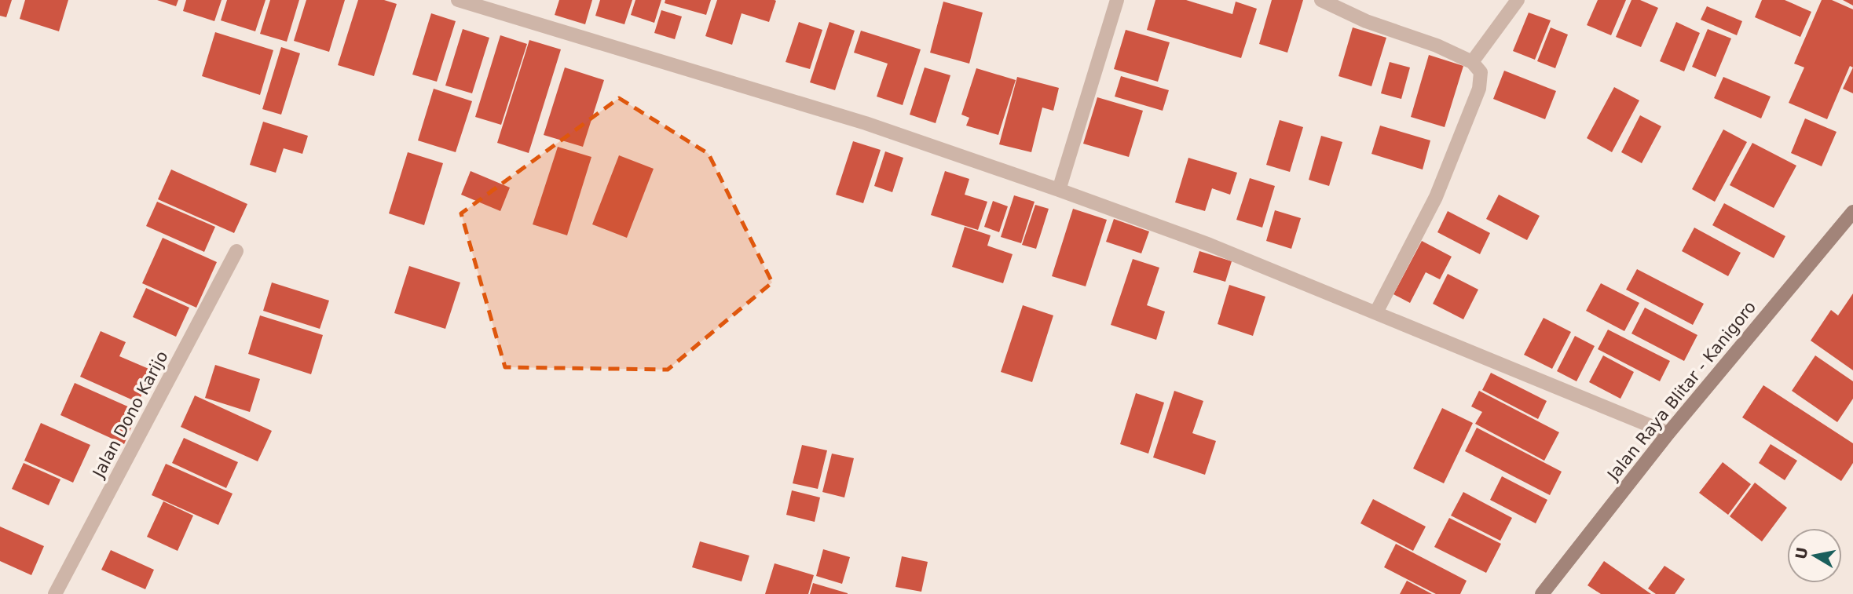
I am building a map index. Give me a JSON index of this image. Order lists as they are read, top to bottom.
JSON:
{
  "streets": {
    "main road": ["Jalan Raya Blitar - Kanigoro"],
    "street": ["Jalan Dono Karijo"]
  },
  "north": "left"
}
